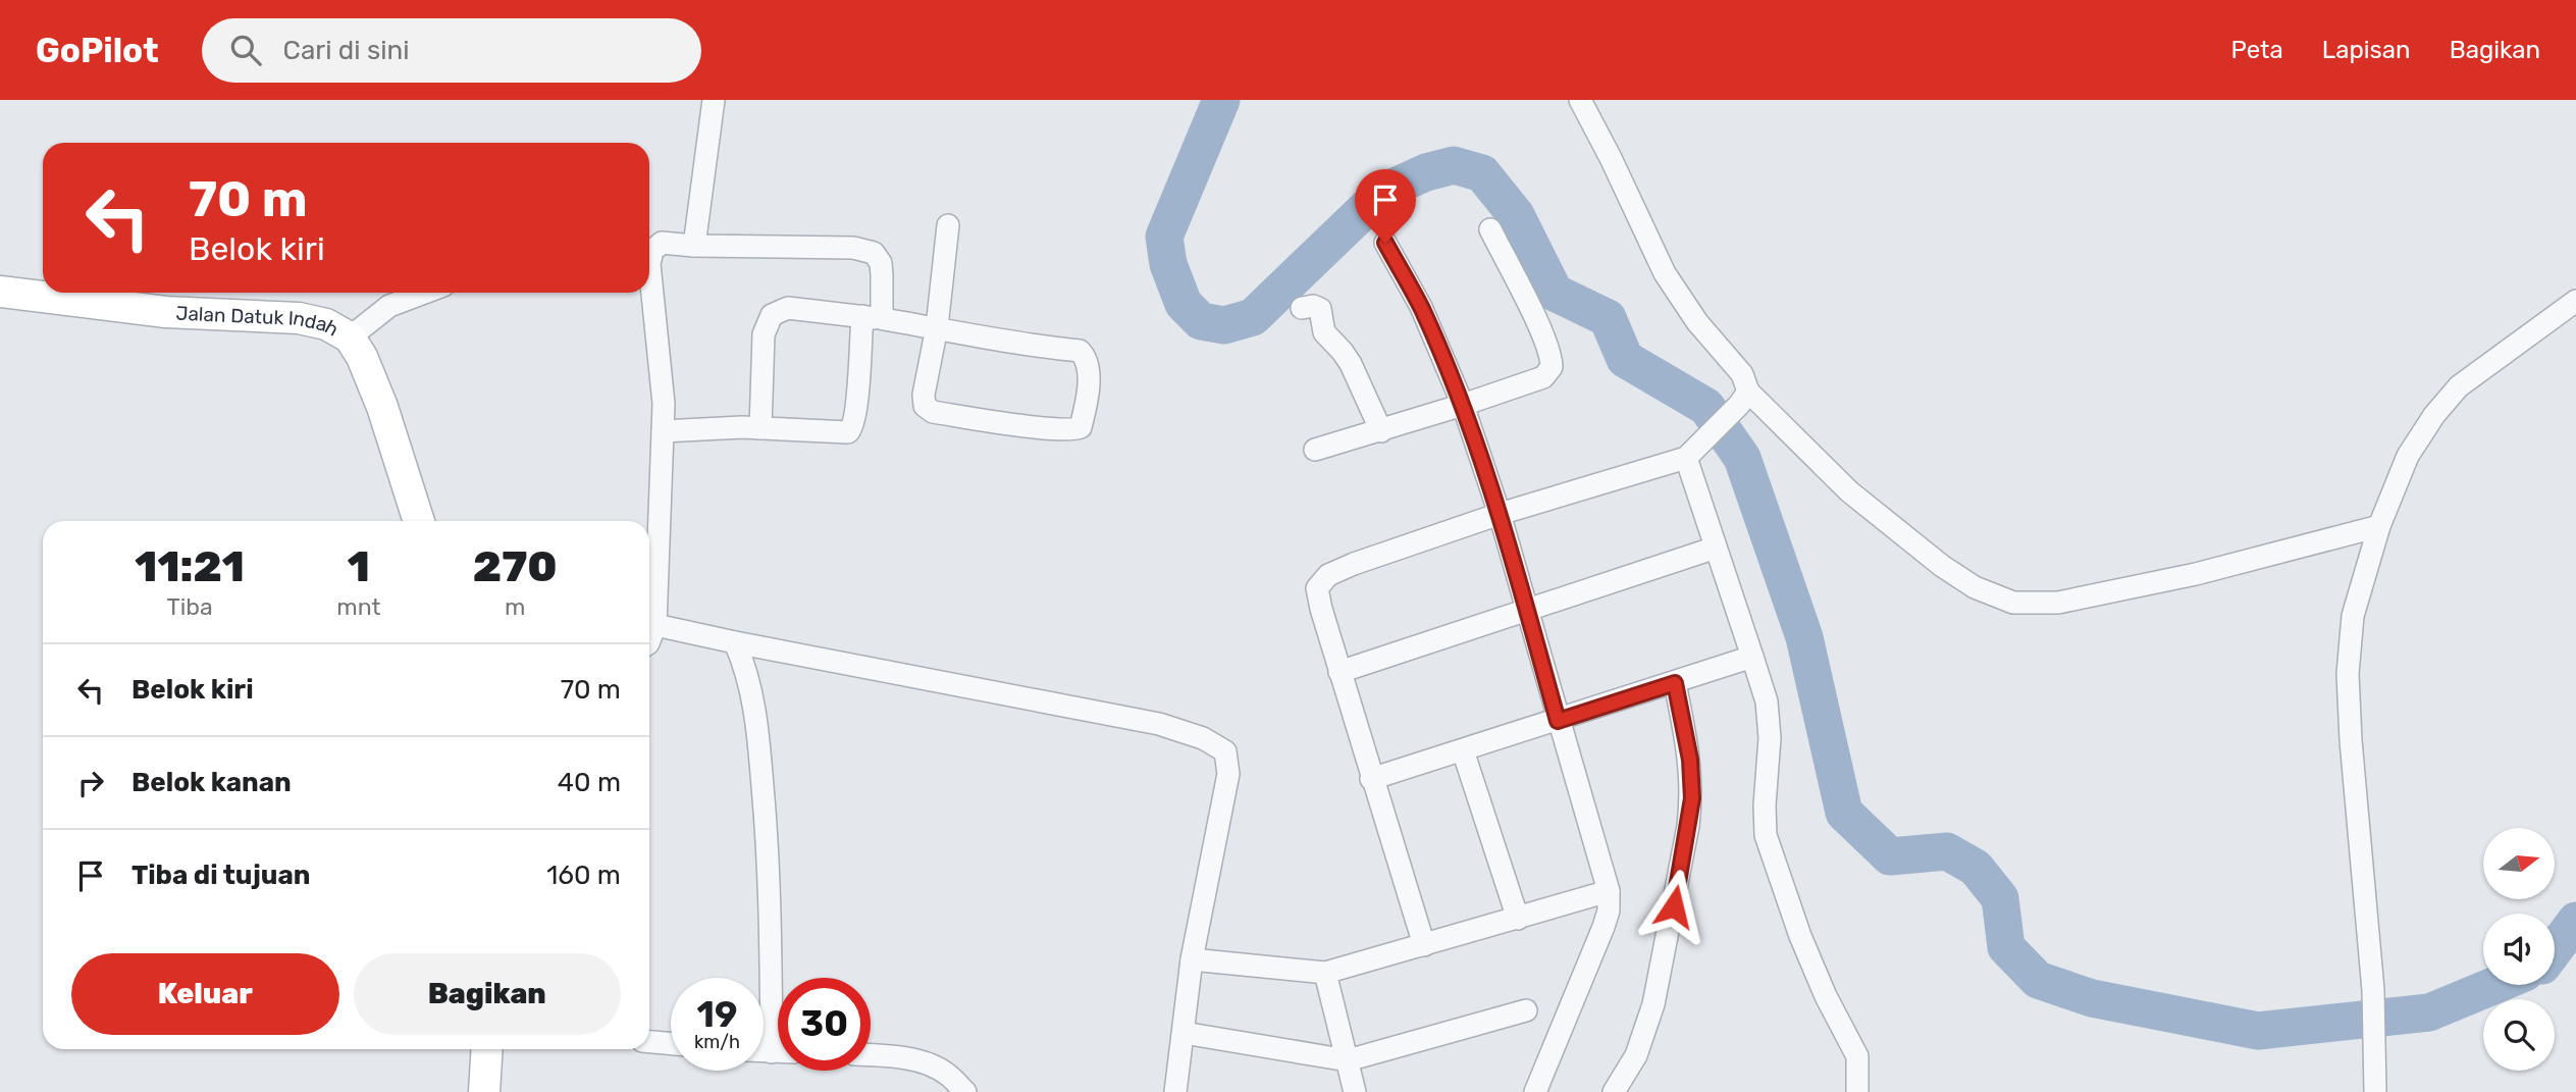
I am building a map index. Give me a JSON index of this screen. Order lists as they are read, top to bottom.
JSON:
{
  "streets": {
    "street": ["Jalan Datuk Indah"]
  },
  "north": "right",
  "page": {
    "header": "GoPilot",
    "search": "Cari di sini",
    "nav": ["Peta", "Lapisan", "Bagikan"],
    "turn": ["70 m", "Belok kiri"],
    "eta": [
      "11:21",
      "Tiba",
      "1",
      "mnt",
      "270",
      "m"
    ],
    "list": [
      {
        "name": "Belok kiri",
        "value": "70 m"
      },
      {
        "name": "Belok kanan",
        "value": "40 m"
      },
      {
        "name": "Tiba di tujuan",
        "value": "160 m"
      }
    ],
    "buttons": ["Keluar", "Bagikan"],
    "speed": "19 km/h",
    "limit": "30"
  }
}
